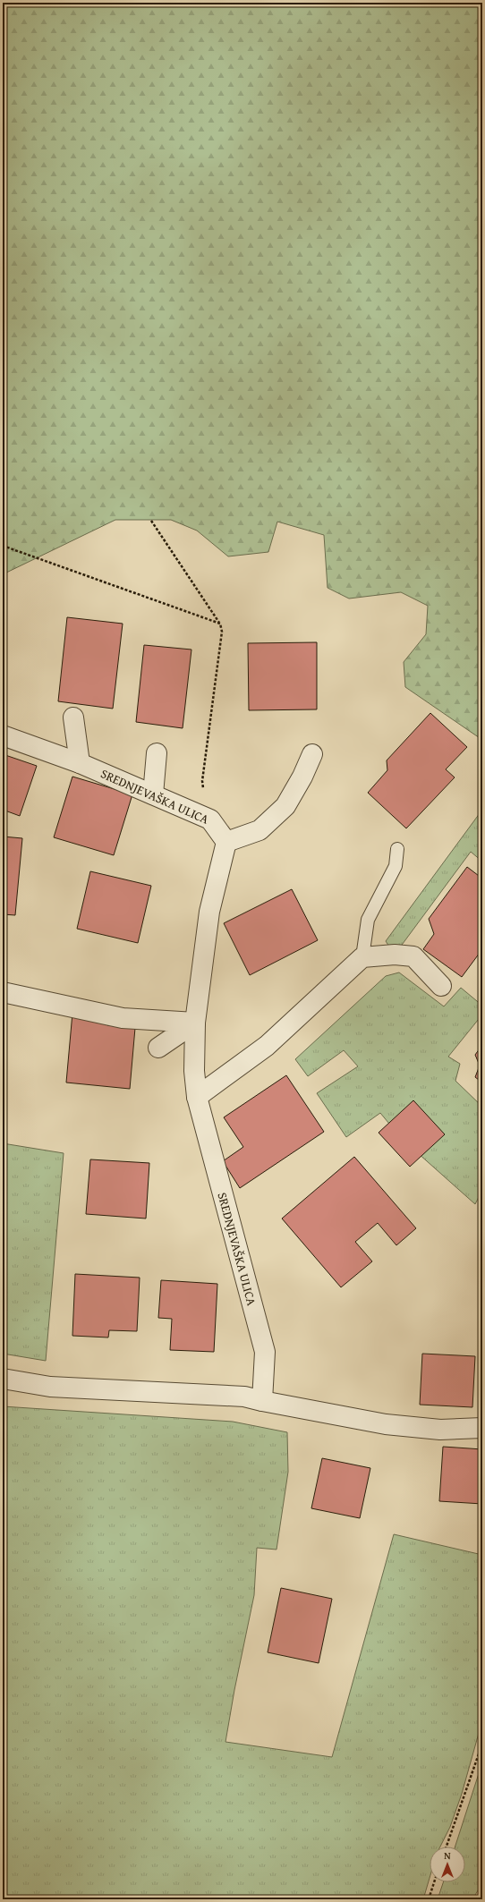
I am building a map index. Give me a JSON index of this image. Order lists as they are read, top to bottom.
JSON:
{
  "streets": {
    "street": ["SREDNJEVAŠKA ULICA"]
  },
  "north": "top"
}
